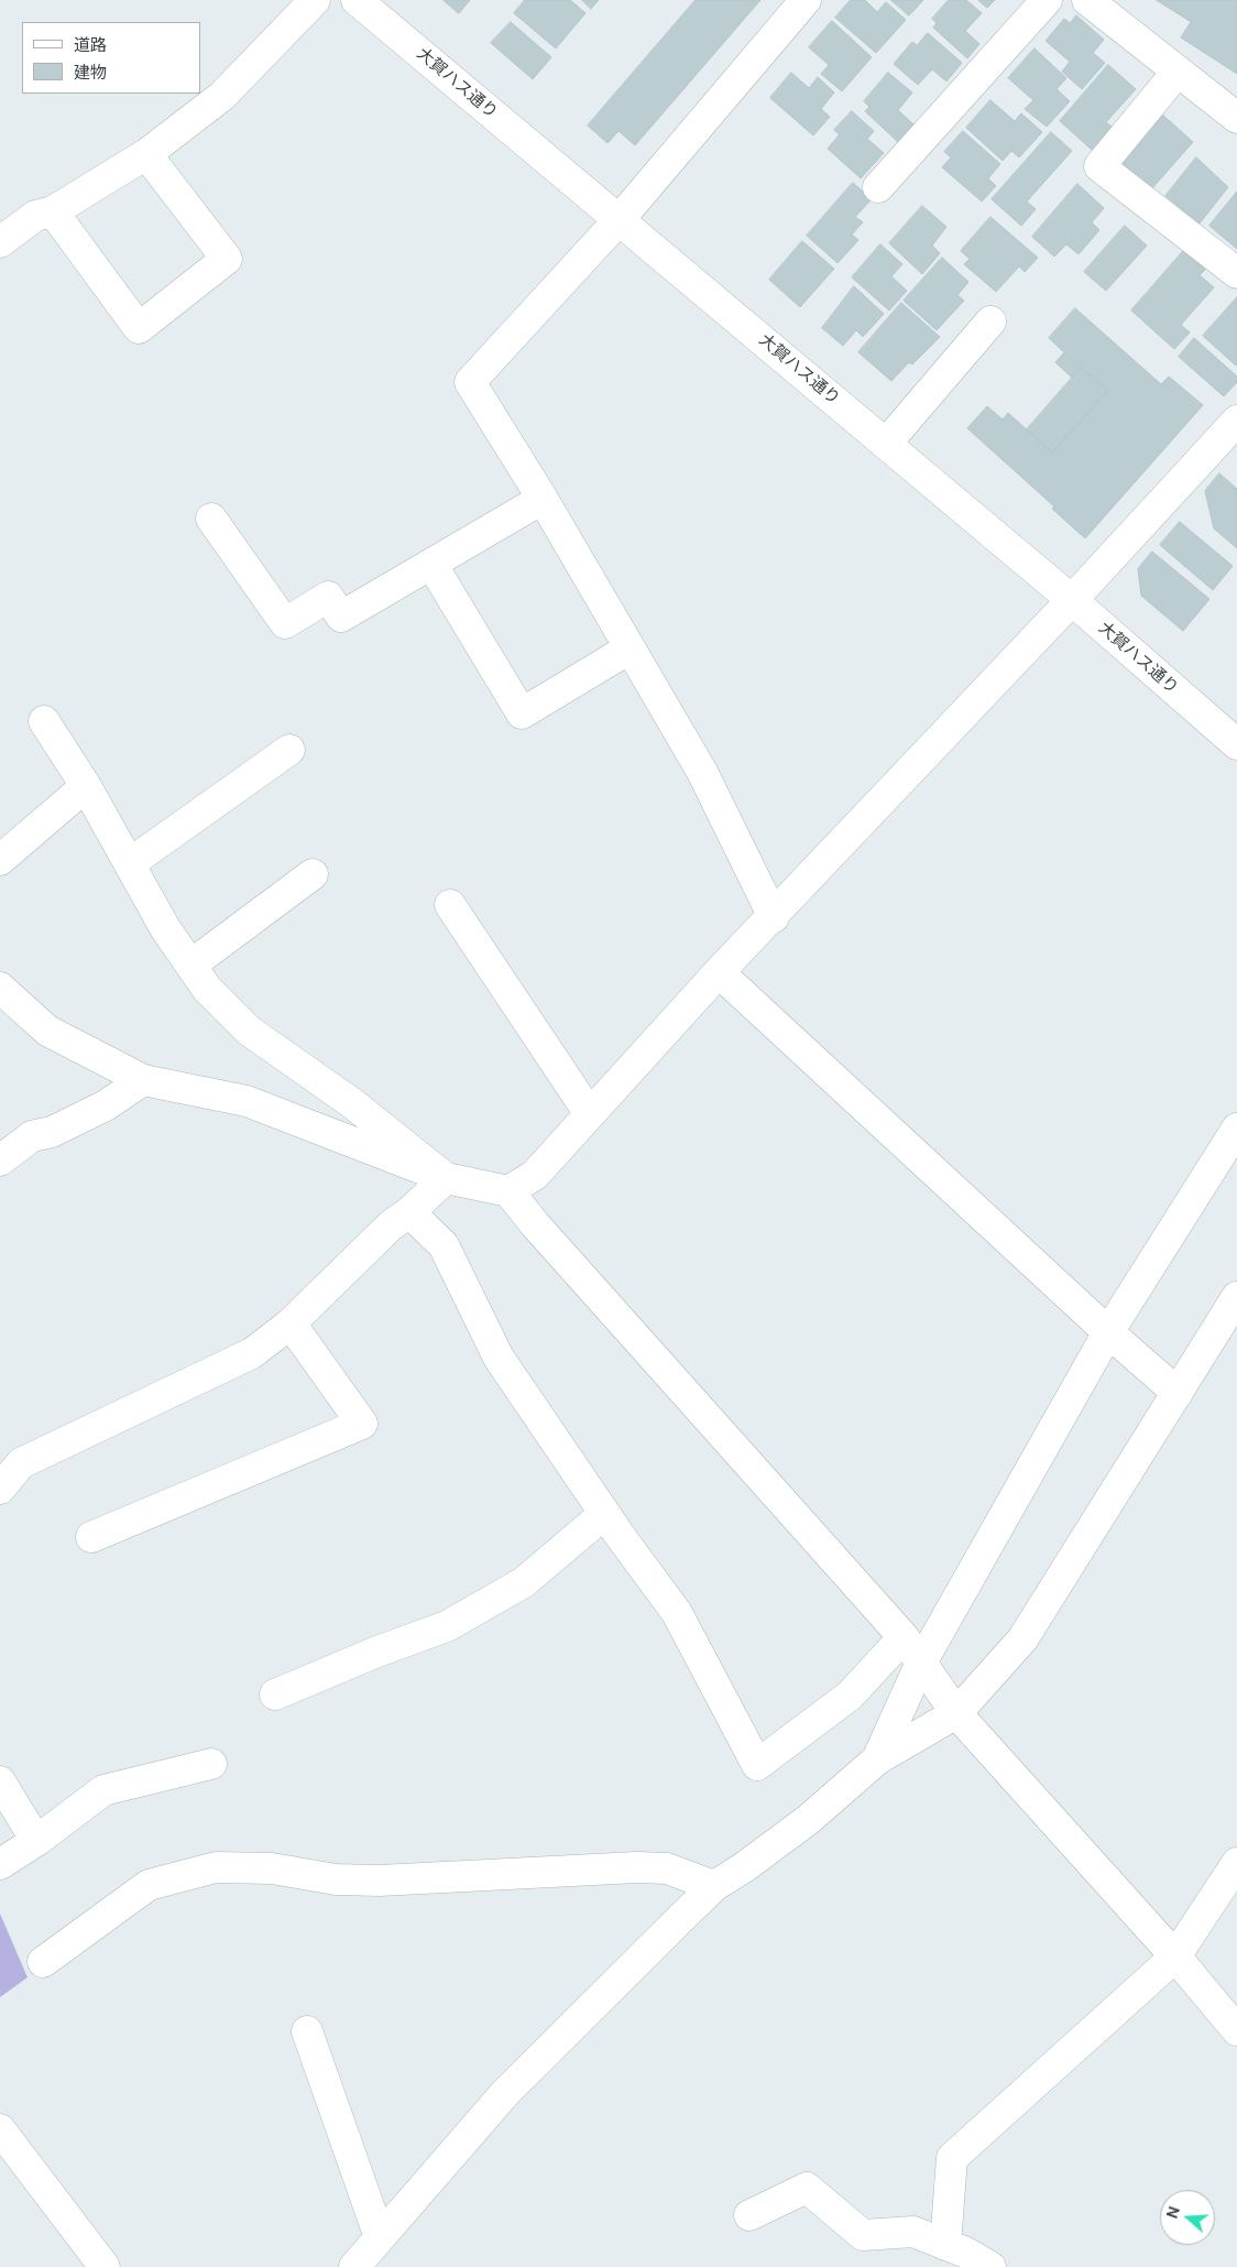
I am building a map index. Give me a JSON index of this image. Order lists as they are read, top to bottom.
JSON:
{
  "streets": {
    "street": ["大賀ハス通り"]
  },
  "legend": ["道路", "建物"],
  "north": "left"
}
